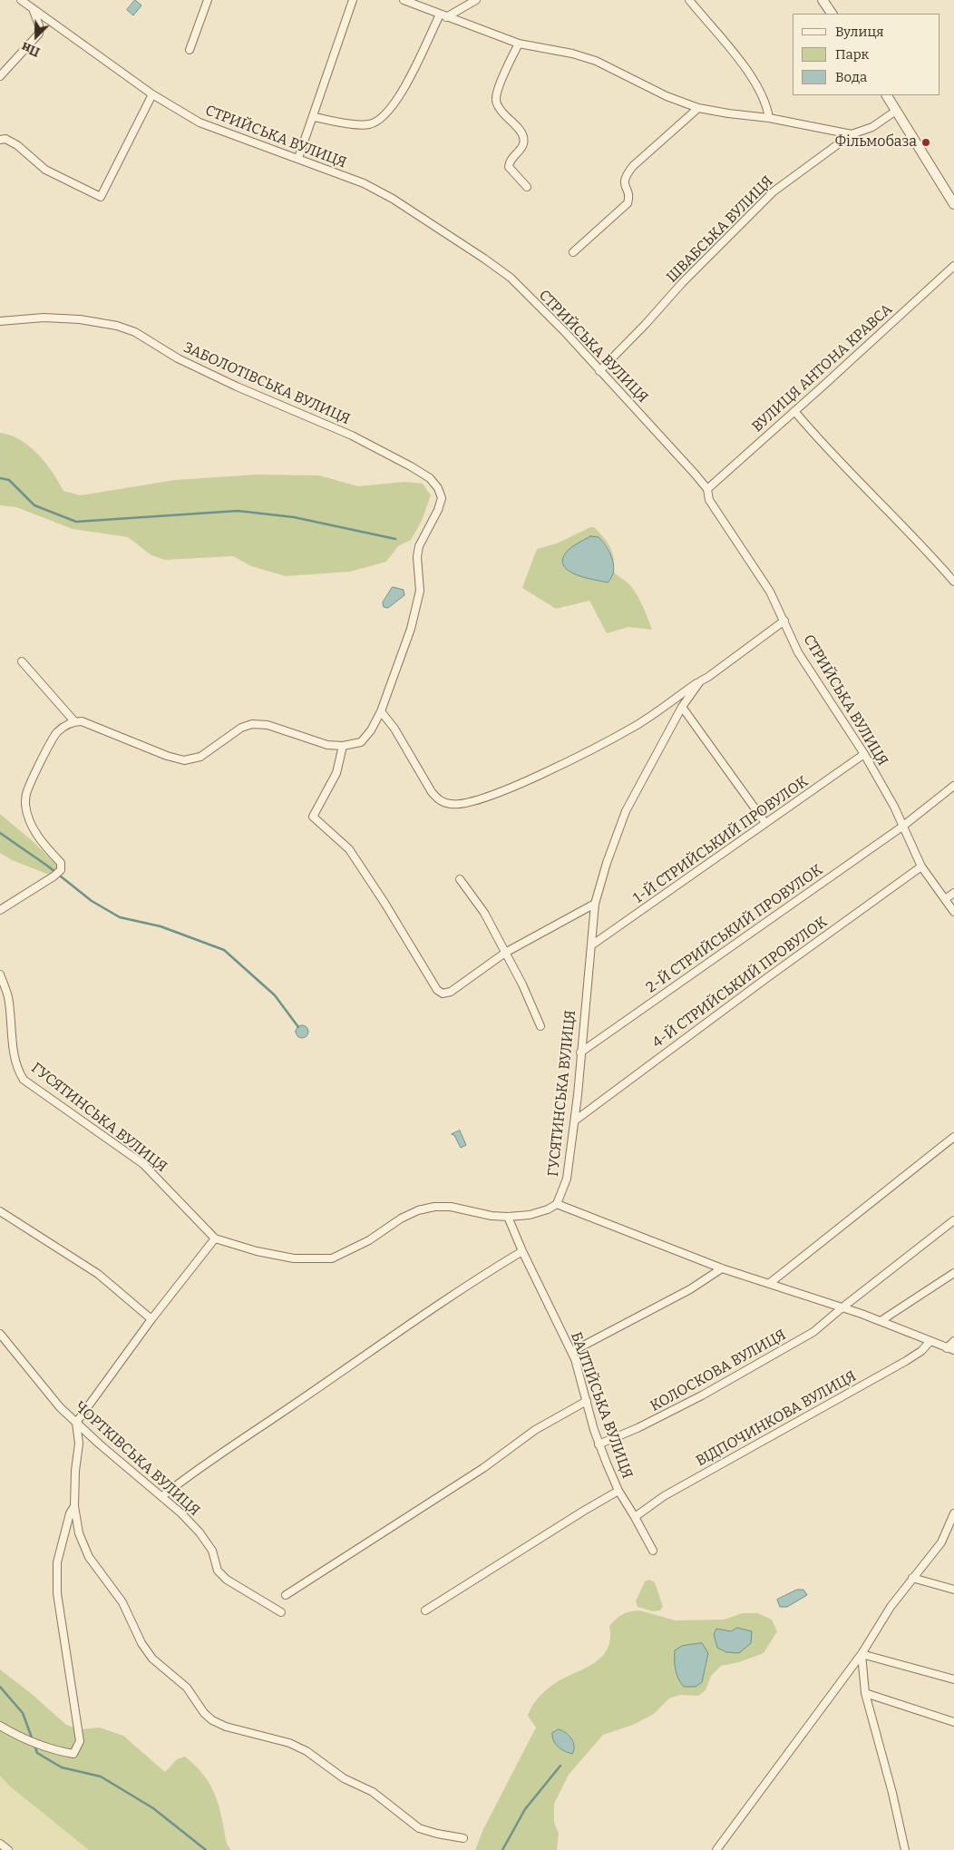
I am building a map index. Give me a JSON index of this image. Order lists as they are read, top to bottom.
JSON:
{
  "streets": {
    "street": [
      "СТРИЙСЬКА ВУЛИЦЯ",
      "ШВАБСЬКА ВУЛИЦЯ",
      "ВУЛИЦЯ АНТОНА КРАВСА",
      "ЗАБОЛОТІВСЬКА ВУЛИЦЯ",
      "1-Й СТРИЙСЬКИЙ ПРОВУЛОК",
      "2-Й СТРИЙСЬКИЙ ПРОВУЛОК",
      "4-Й СТРИЙСЬКИЙ ПРОВУЛОК",
      "ГУСЯТИНСЬКА ВУЛИЦЯ",
      "КОЛОСКОВА ВУЛИЦЯ",
      "БАЛТІЙСЬКА ВУЛИЦЯ",
      "ВІДПОЧИНКОВА ВУЛИЦЯ",
      "ЧОРТКІВСЬКА ВУЛИЦЯ"
    ]
  },
  "crossings": [
    ["СТРИЙСЬКА ВУЛИЦЯ", "ШВАБСЬКА ВУЛИЦЯ"],
    ["СТРИЙСЬКА ВУЛИЦЯ", "ВУЛИЦЯ АНТОНА КРАВСА"],
    ["СТРИЙСЬКА ВУЛИЦЯ", "1-Й СТРИЙСЬКИЙ ПРОВУЛОК"],
    ["СТРИЙСЬКА ВУЛИЦЯ", "2-Й СТРИЙСЬКИЙ ПРОВУЛОК"],
    ["СТРИЙСЬКА ВУЛИЦЯ", "4-Й СТРИЙСЬКИЙ ПРОВУЛОК"],
    ["1-Й СТРИЙСЬКИЙ ПРОВУЛОК", "ГУСЯТИНСЬКА ВУЛИЦЯ"],
    ["2-Й СТРИЙСЬКИЙ ПРОВУЛОК", "ГУСЯТИНСЬКА ВУЛИЦЯ"],
    ["4-Й СТРИЙСЬКИЙ ПРОВУЛОК", "ГУСЯТИНСЬКА ВУЛИЦЯ"],
    ["КОЛОСКОВА ВУЛИЦЯ", "БАЛТІЙСЬКА ВУЛИЦЯ"],
    ["БАЛТІЙСЬКА ВУЛИЦЯ", "ВІДПОЧИНКОВА ВУЛИЦЯ"]
  ],
  "places": ["Фільмобаза"],
  "legend": ["Вулиця", "Парк", "Вода"],
  "north": "bottom left"
}
